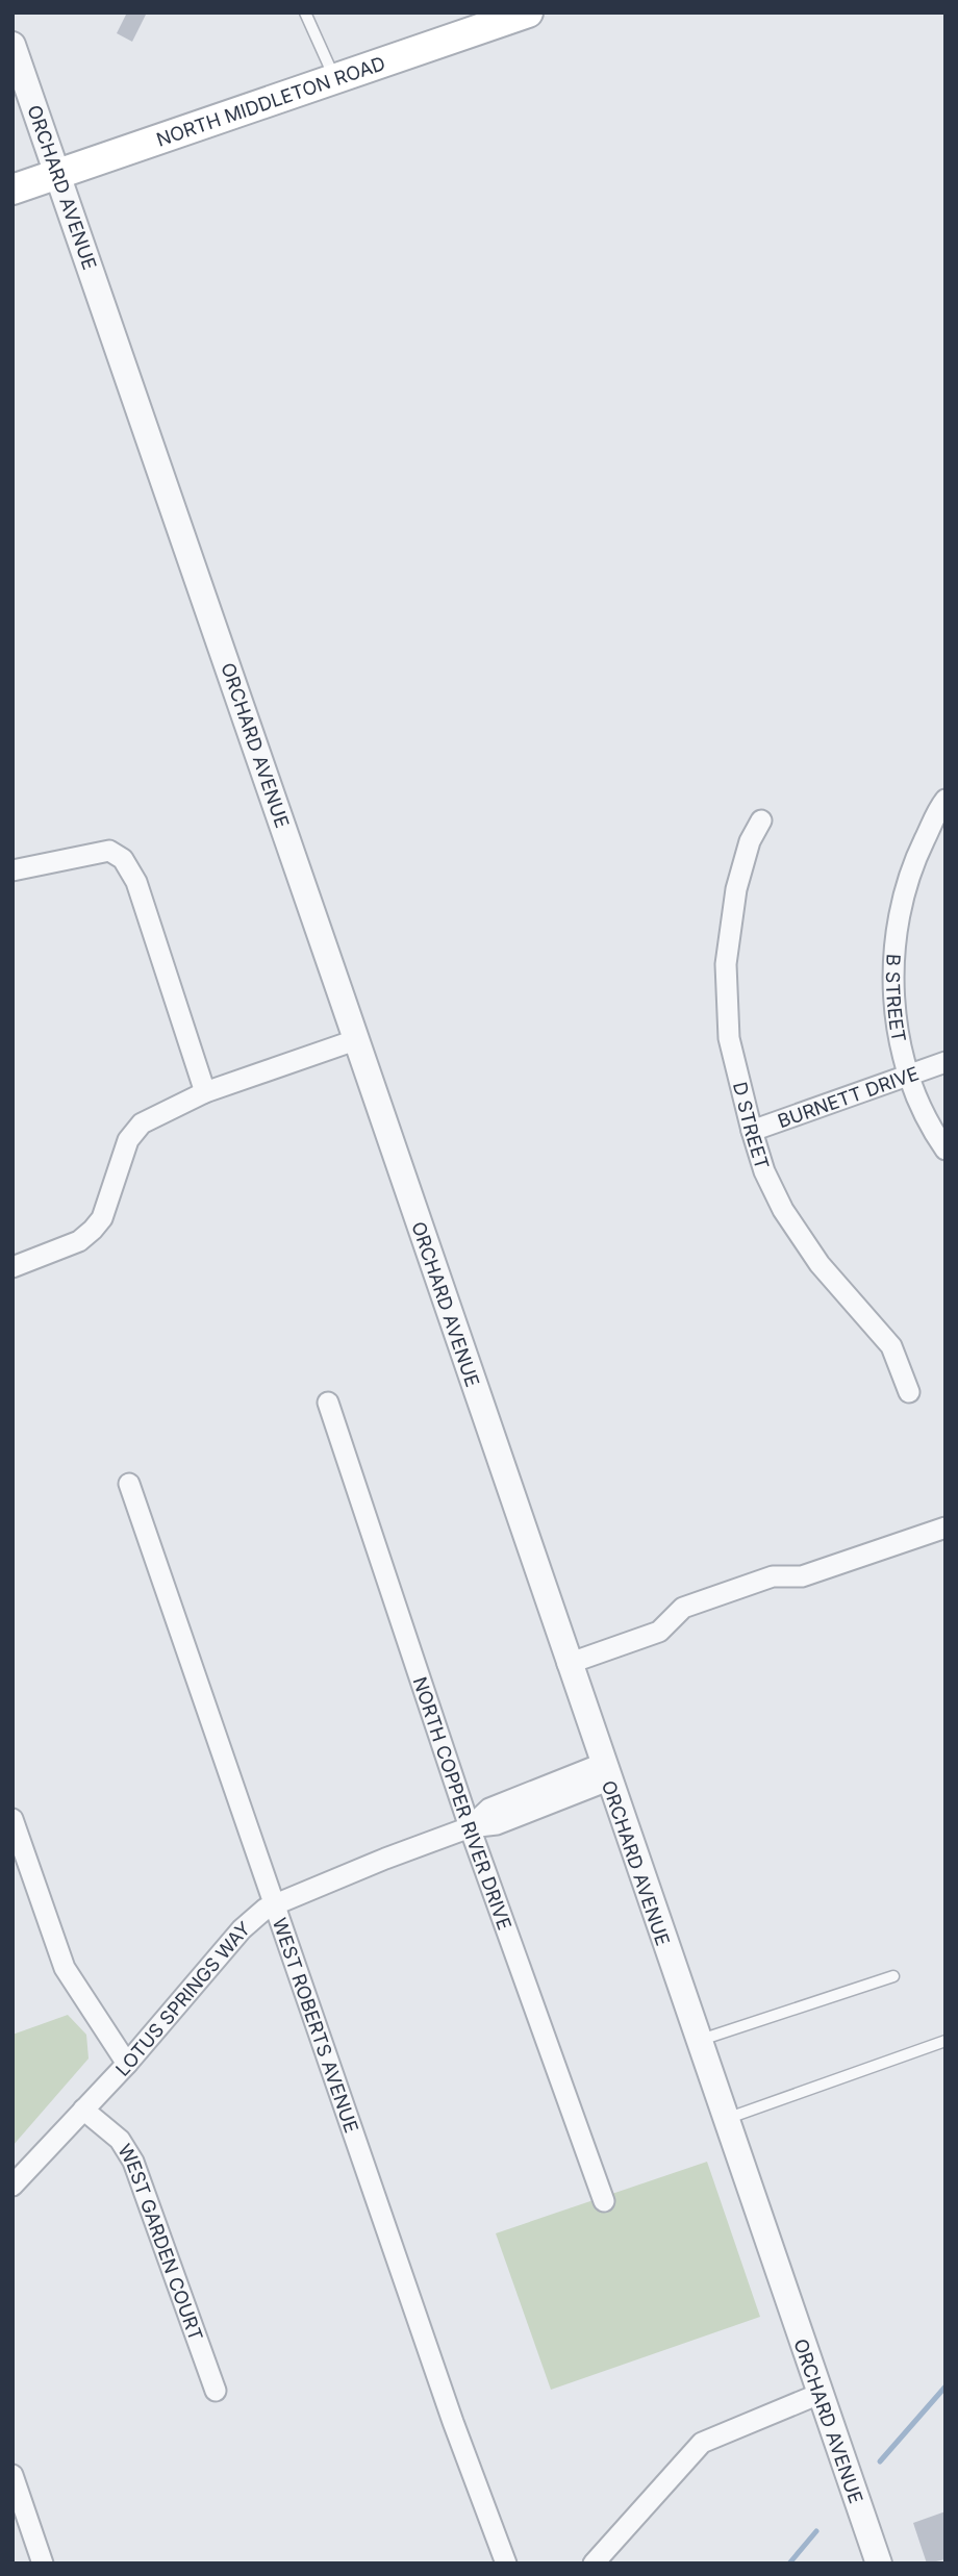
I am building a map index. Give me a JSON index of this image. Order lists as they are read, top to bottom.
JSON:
{
  "streets": {
    "main road": ["NORTH MIDDLETON ROAD"],
    "street": [
      "ORCHARD AVENUE",
      "B STREET",
      "BURNETT DRIVE",
      "D STREET",
      "NORTH COPPER RIVER DRIVE",
      "LOTUS SPRINGS WAY",
      "WEST ROBERTS AVENUE",
      "WEST GARDEN COURT"
    ]
  },
  "crossings": [
    ["NORTH MIDDLETON ROAD", "ORCHARD AVENUE"],
    ["ORCHARD AVENUE", "LOTUS SPRINGS WAY"],
    ["B STREET", "BURNETT DRIVE"],
    ["BURNETT DRIVE", "D STREET"],
    ["NORTH COPPER RIVER DRIVE", "LOTUS SPRINGS WAY"],
    ["LOTUS SPRINGS WAY", "WEST ROBERTS AVENUE"],
    ["LOTUS SPRINGS WAY", "WEST GARDEN COURT"]
  ]
}
